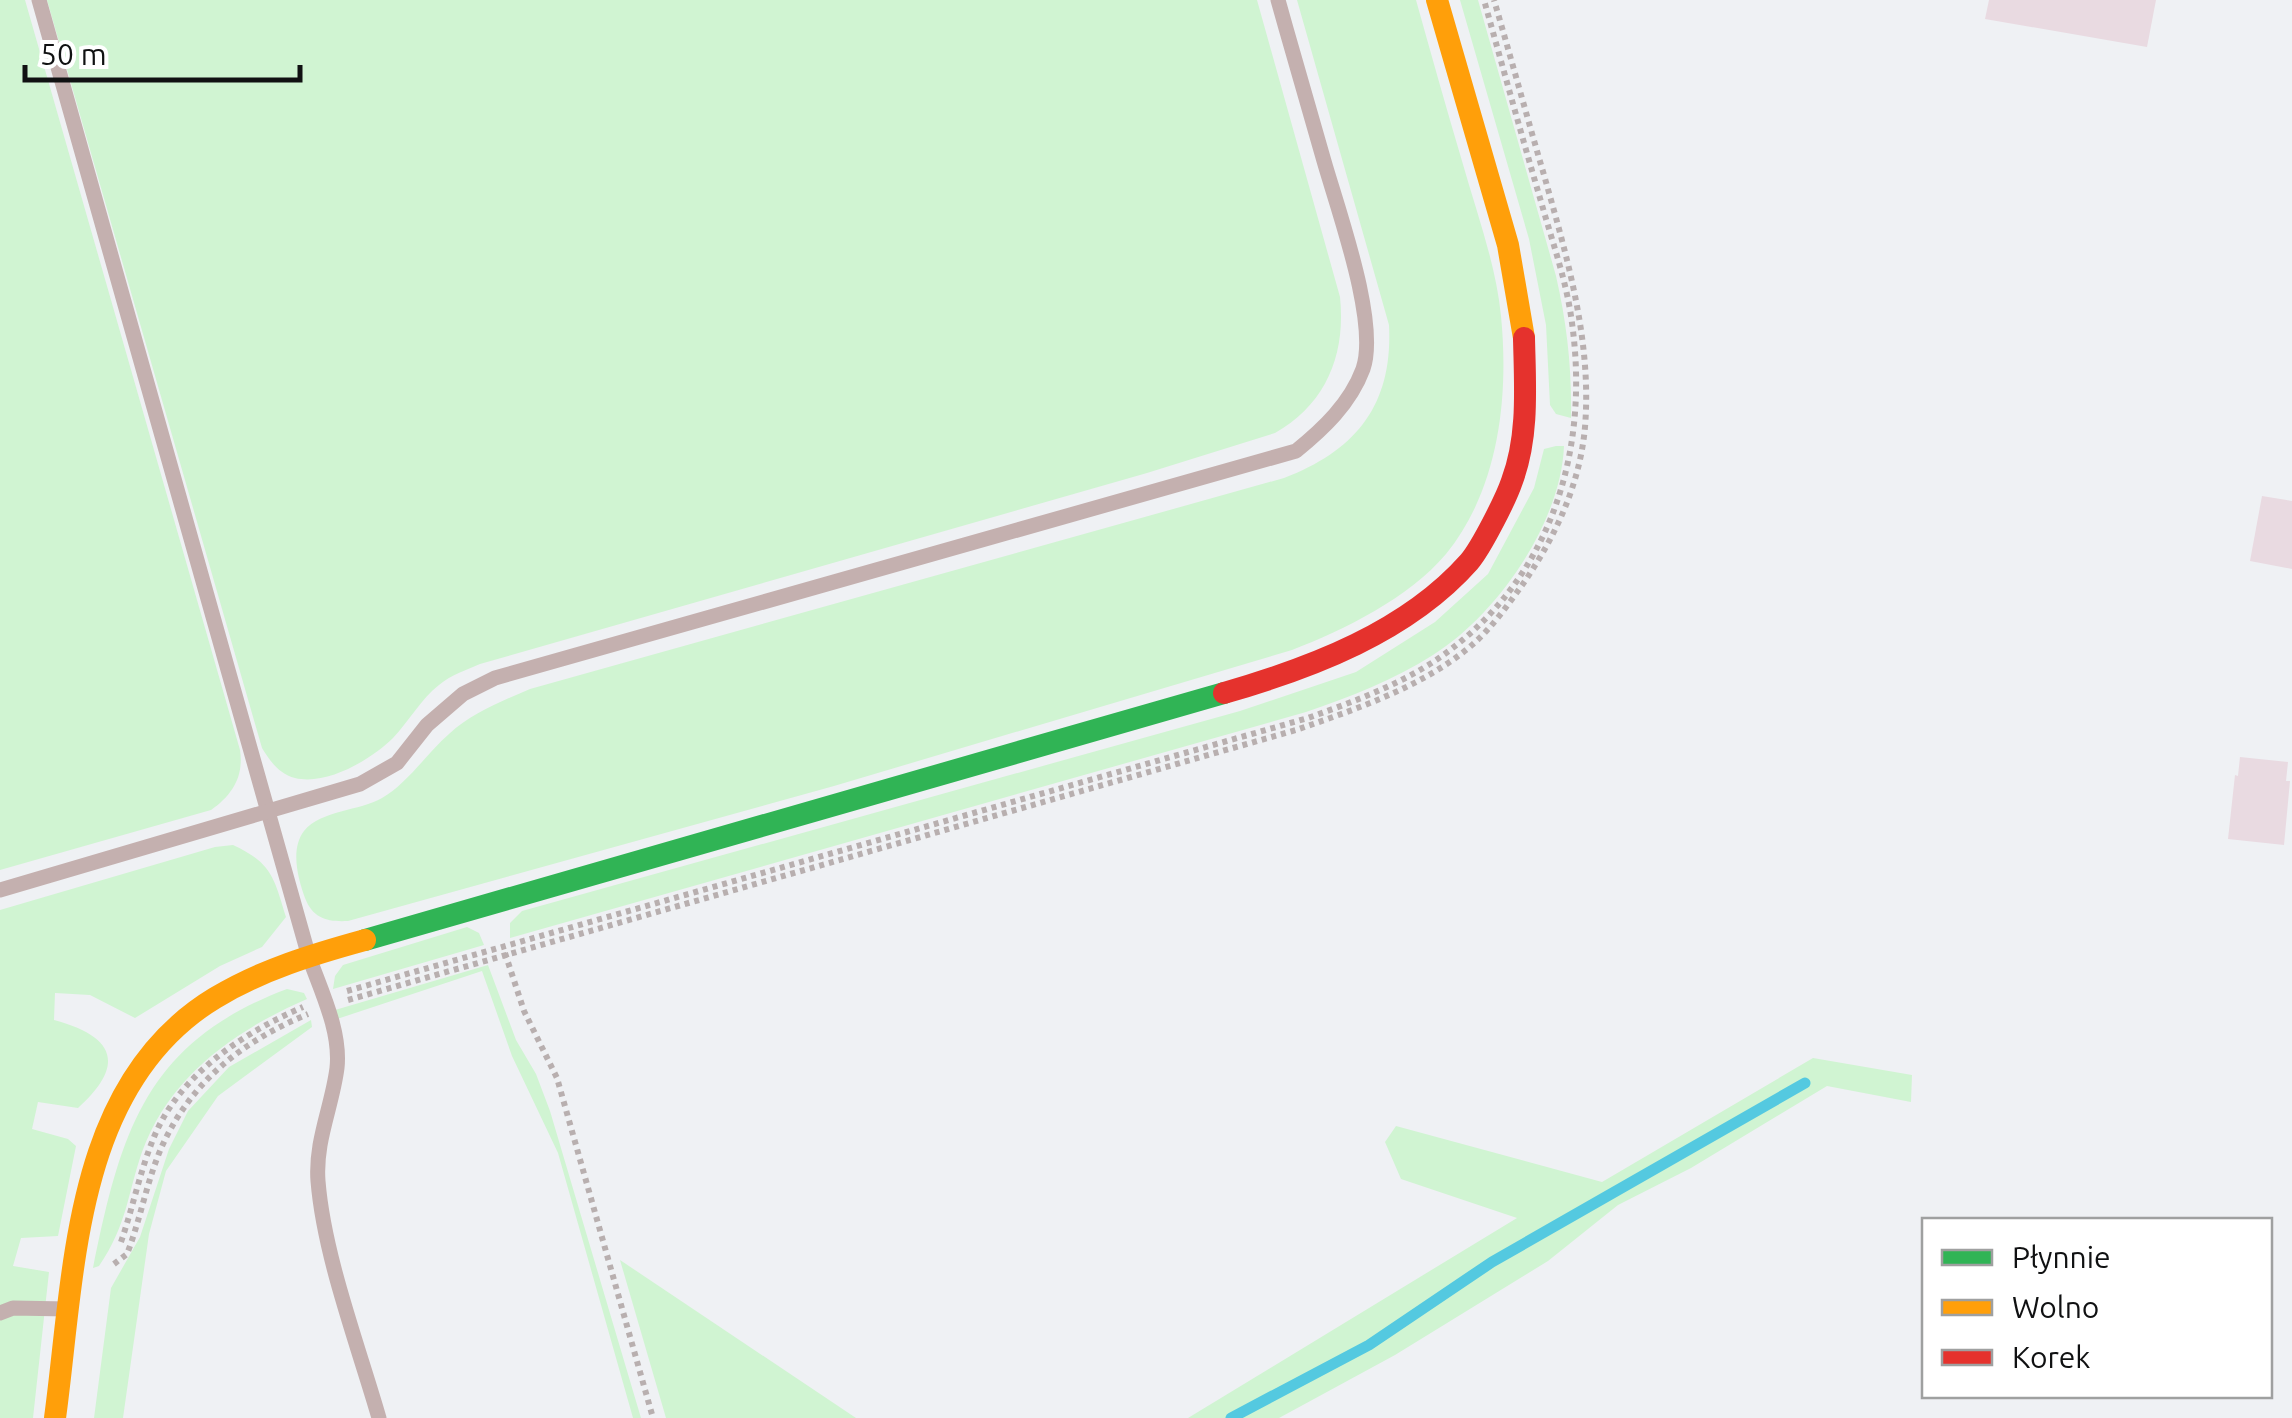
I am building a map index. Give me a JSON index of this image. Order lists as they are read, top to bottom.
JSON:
{
  "legend": ["Płynnie", "Wolno", "Korek"],
  "scale_bar": "50 m"
}
